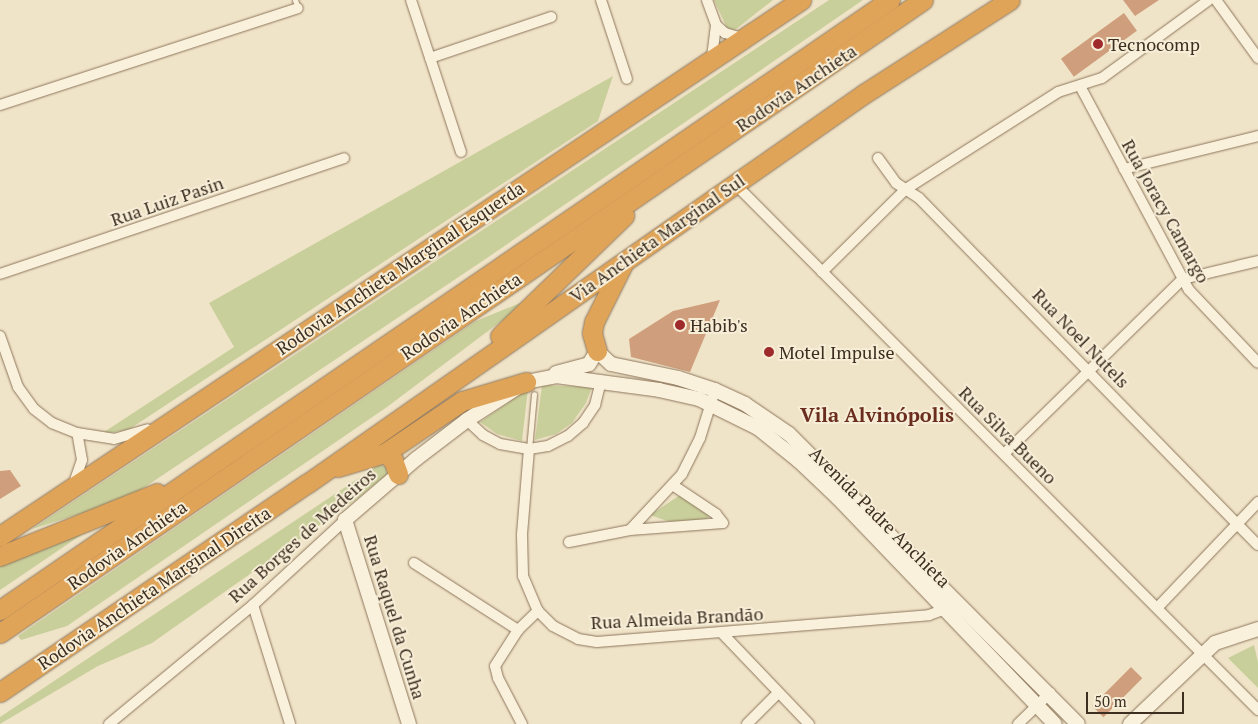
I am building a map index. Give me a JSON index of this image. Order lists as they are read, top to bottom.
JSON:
{
  "streets": {
    "highway": [
      "Rodovia Anchieta",
      "Via Anchieta Marginal Sul",
      "Rodovia Anchieta Marginal Esquerda",
      "Rodovia Anchieta Marginal Direita"
    ],
    "street": [
      "Rua Luiz Pasin",
      "Rua Joracy Camargo",
      "Rua Noel Nutels",
      "Rua Silva Bueno",
      "Avenida Padre Anchieta",
      "Rua Borges de Medeiros",
      "Rua Raquel da Cunha",
      "Rua Almeida Brandão"
    ]
  },
  "crossings": [
    ["Via Anchieta Marginal Sul", "Rua Silva Bueno"],
    ["Via Anchieta Marginal Sul", "Rodovia Anchieta Marginal Direita"],
    ["Avenida Padre Anchieta", "Rua Borges de Medeiros"],
    ["Avenida Padre Anchieta", "Rua Almeida Brandão"],
    ["Rua Borges de Medeiros", "Rua Raquel da Cunha"]
  ],
  "districts": ["Vila Alvinópolis"],
  "places": ["Tecnocomp", "Habib's", "Motel Impulse"],
  "scale_bar": "50 m"
}
